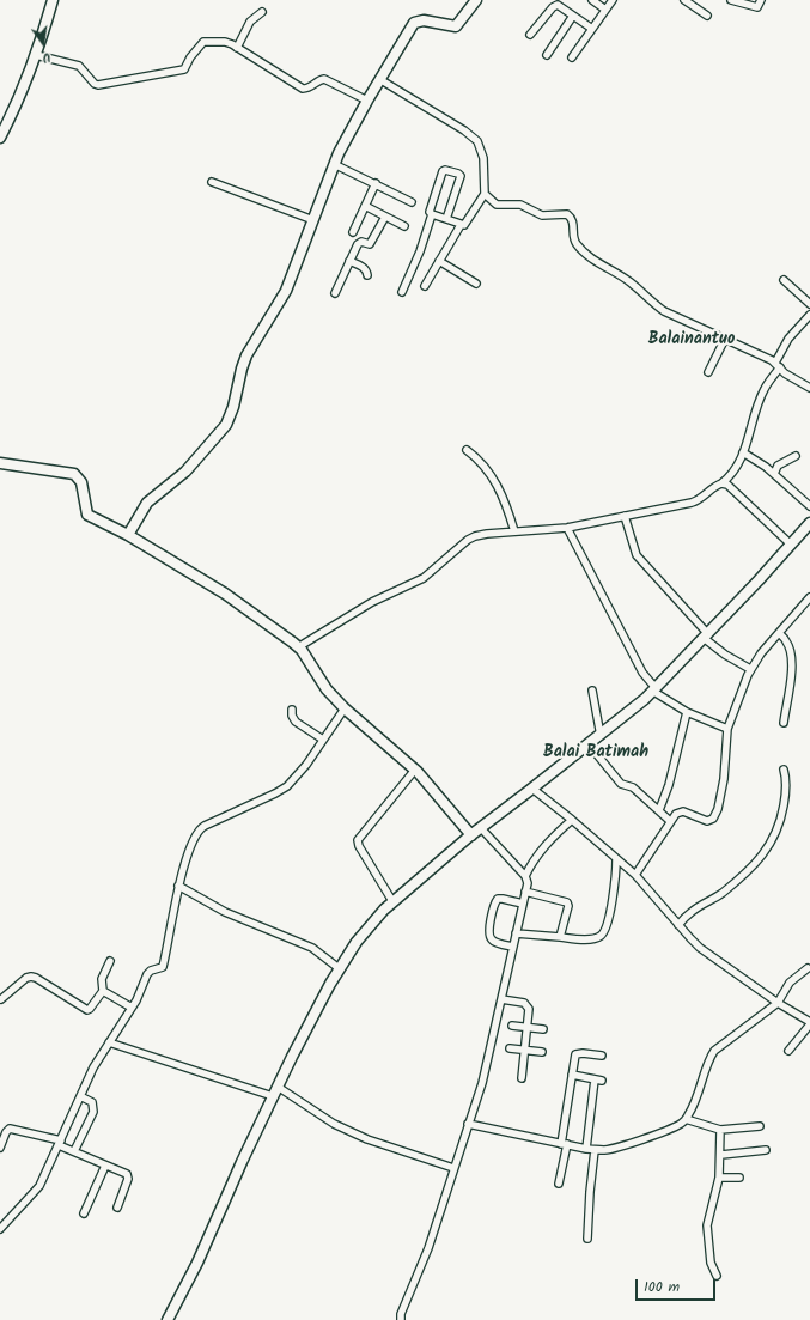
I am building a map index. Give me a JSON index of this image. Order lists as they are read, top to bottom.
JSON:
{
  "districts": ["Balainantuo", "Balai Batimah"],
  "scale_bar": "100 m",
  "north": "bottom"
}
